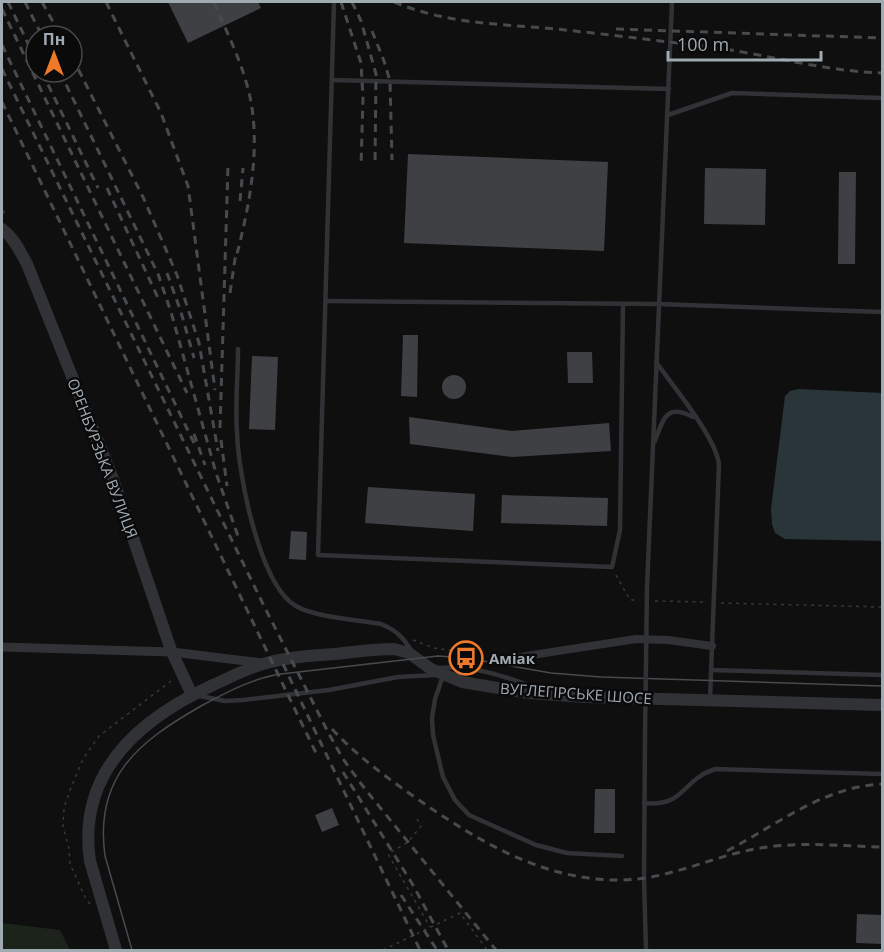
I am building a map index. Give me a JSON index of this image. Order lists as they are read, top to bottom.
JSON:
{
  "streets": {
    "street": ["ОРЕНБУРЗЬКА ВУЛИЦЯ", "ВУГЛЕГІРСЬКЕ ШОСЕ"]
  },
  "crossings": [
    ["ОРЕНБУРЗЬКА ВУЛИЦЯ", "ВУГЛЕГІРСЬКЕ ШОСЕ"]
  ],
  "places": {
    "bus stop": ["Аміак"]
  },
  "scale_bar": "100 m",
  "north": "top"
}
